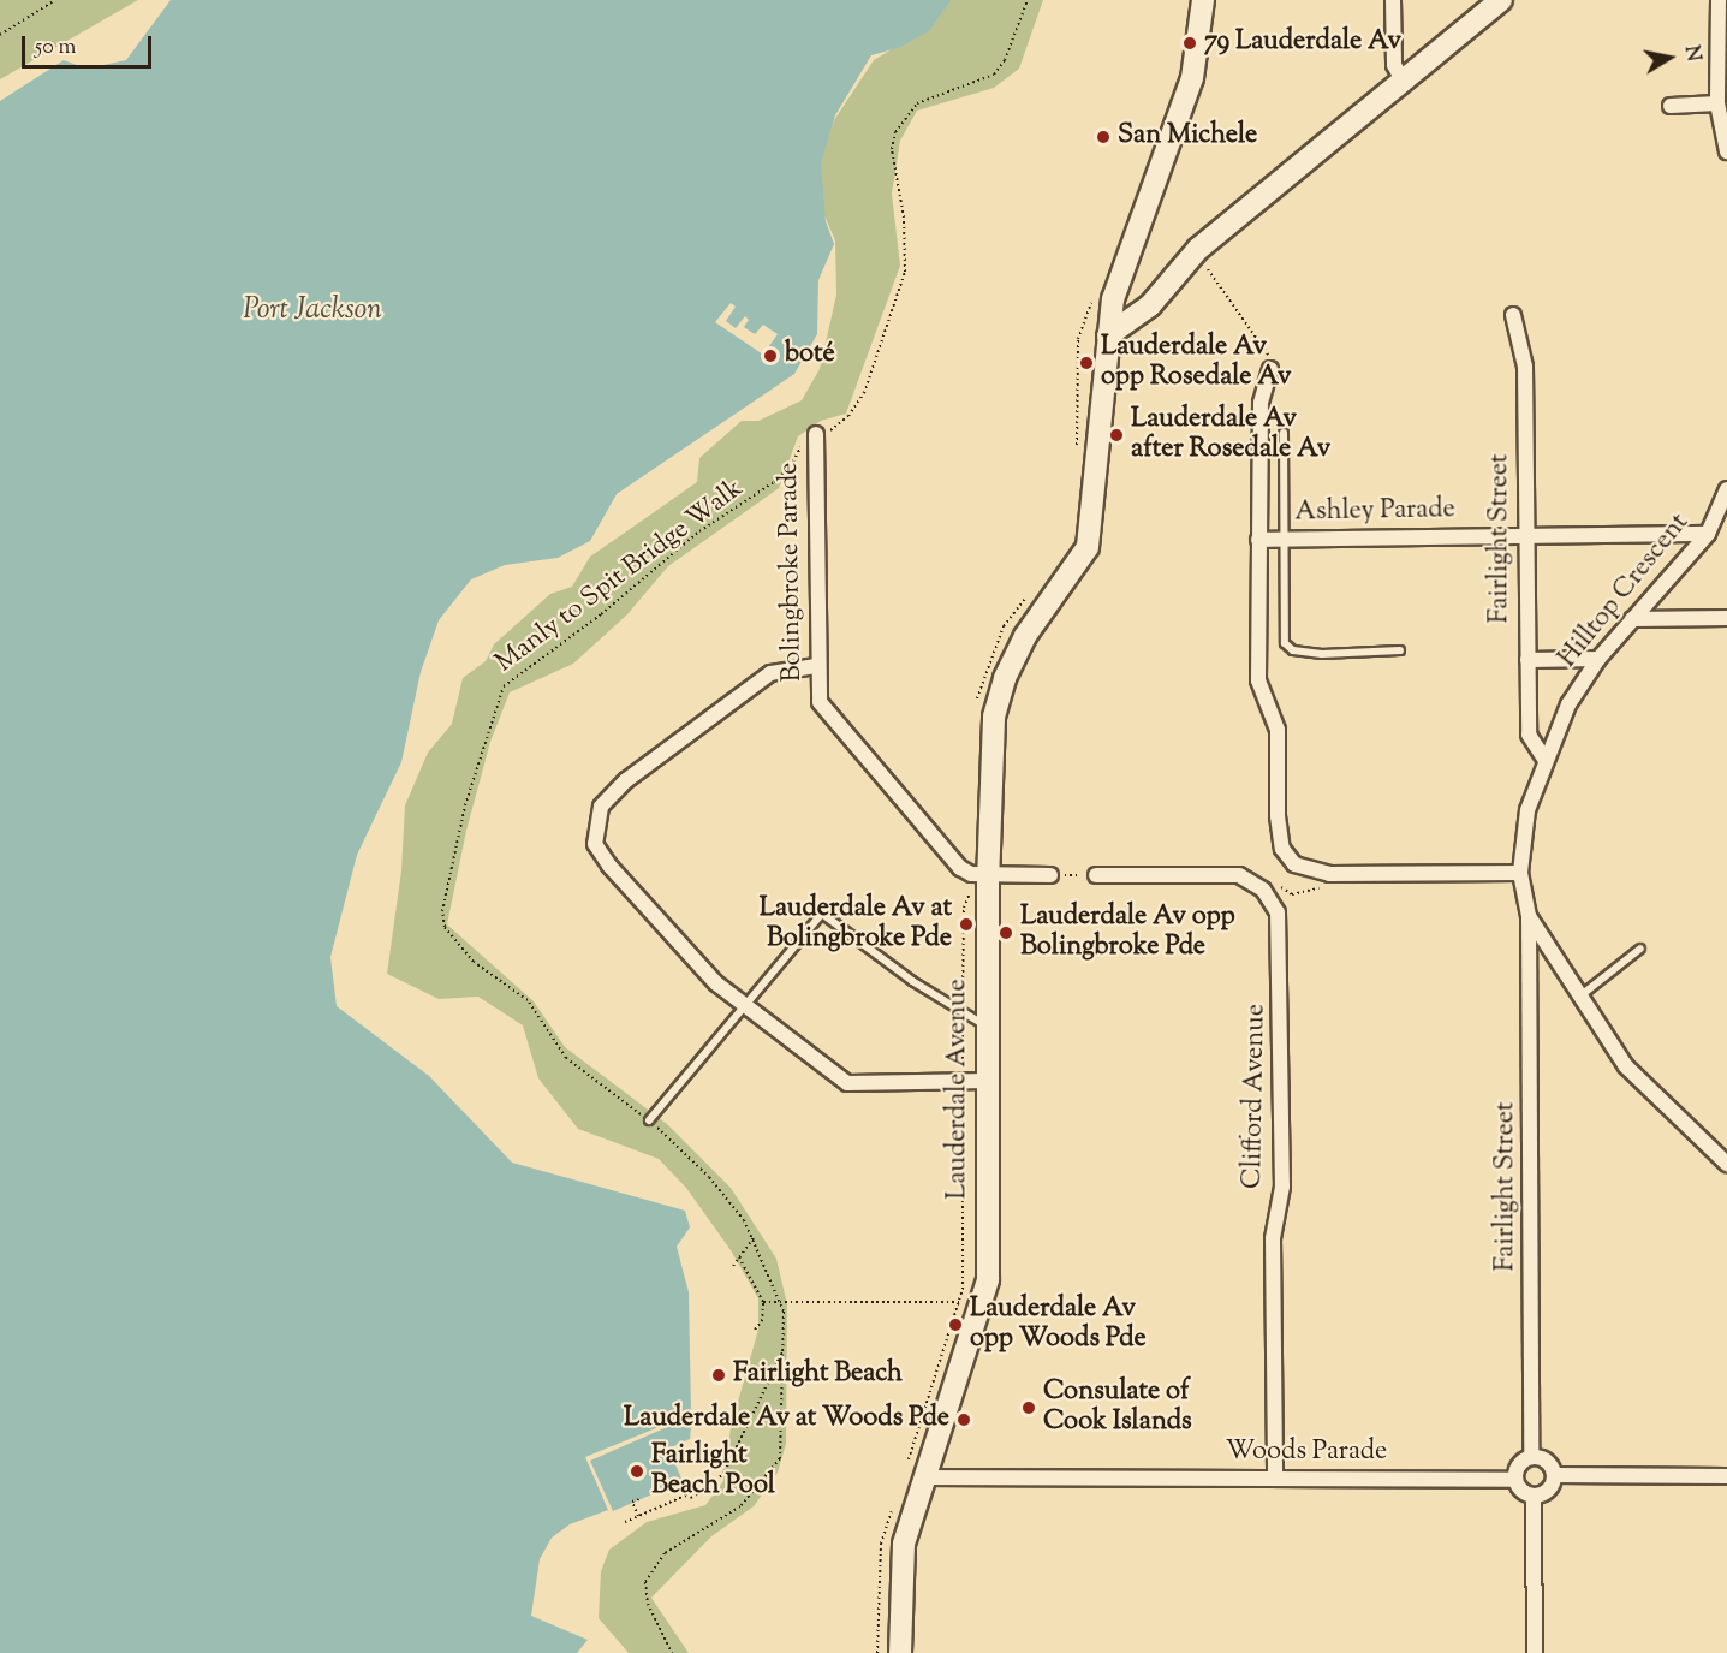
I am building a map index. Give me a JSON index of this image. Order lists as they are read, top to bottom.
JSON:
{
  "streets": {
    "main road": ["Lauderdale Avenue"],
    "street": [
      "Ashley Parade",
      "Fairlight Street",
      "Bolingbroke Parade",
      "Hilltop Crescent",
      "Clifford Avenue",
      "Woods Parade"
    ],
    "path": ["Manly to Spit Bridge Walk"]
  },
  "crossings": [
    ["Ashley Parade", "Fairlight Street"],
    ["Ashley Parade", "Hilltop Crescent"],
    ["Fairlight Street", "Hilltop Crescent"],
    ["Fairlight Street", "Woods Parade"],
    ["Bolingbroke Parade", "Manly to Spit Bridge Walk"],
    ["Bolingbroke Parade", "Lauderdale Avenue"],
    ["Lauderdale Avenue", "Woods Parade"],
    ["Clifford Avenue", "Woods Parade"]
  ],
  "water": ["Port Jackson"],
  "places": [
    "79 Lauderdale Av",
    "San Michele",
    "boté",
    "Lauderdale Av opp Rosedale Av",
    "Lauderdale Av after Rosedale Av",
    "Lauderdale Av at Bolingbroke Pde",
    "Lauderdale Av opp Bolingbroke Pde",
    "Lauderdale Av opp Woods Pde",
    "Fairlight Beach",
    "Consulate of Cook Islands",
    "Lauderdale Av at Woods Pde",
    "Fairlight Beach Pool"
  ],
  "scale_bar": "50 m",
  "north": "right"
}
